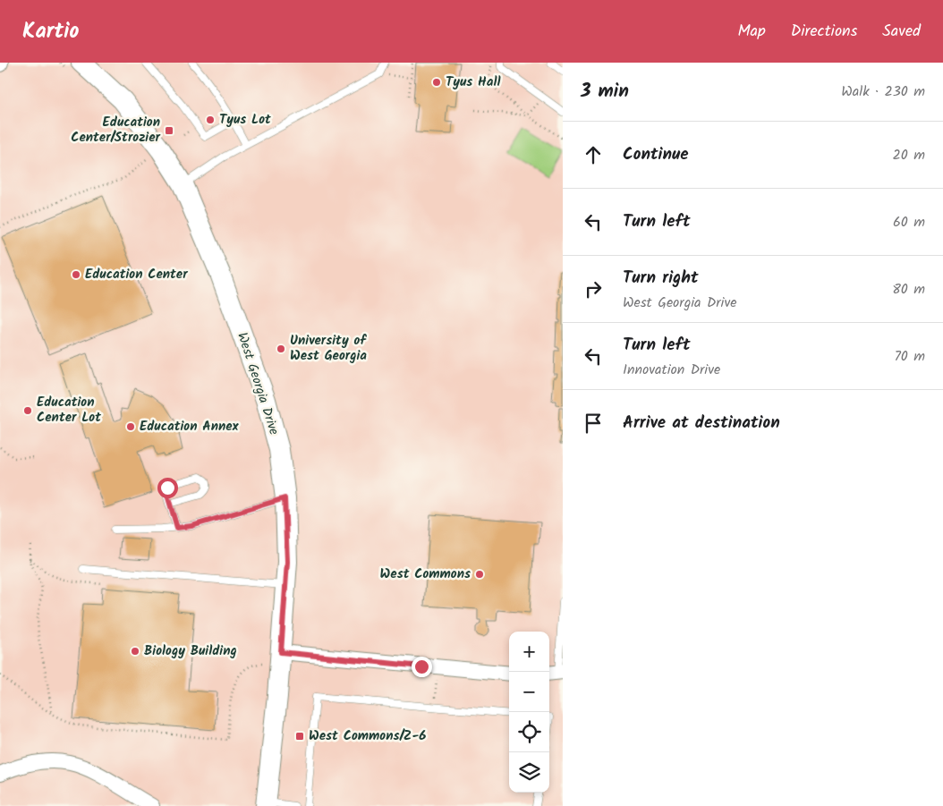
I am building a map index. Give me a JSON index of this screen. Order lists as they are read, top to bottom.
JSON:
{
  "streets": {
    "street": ["West Georgia Drive"]
  },
  "places": {
    "other": [
      "Tyus Hall",
      "Tyus Lot",
      "Education Center",
      "University of West Georgia",
      "Education Center Lot",
      "Education Annex",
      "West Commons",
      "Biology Building"
    ],
    "transit": ["Education Center/Strozier", "West Commons/Z-6"]
  },
  "page": {
    "header": "Kartio",
    "nav": ["Map", "Directions", "Saved"],
    "heading": ["3 min", "Walk · 230 m"],
    "list": [
      ["Continue", "20 m"],
      ["Turn left", "60 m"],
      ["Turn right", "West Georgia Drive", "80 m"],
      ["Turn left", "Innovation Drive", "70 m"],
      "Arrive at destination"
    ],
    "map_buttons": ["+", "−"]
  }
}
